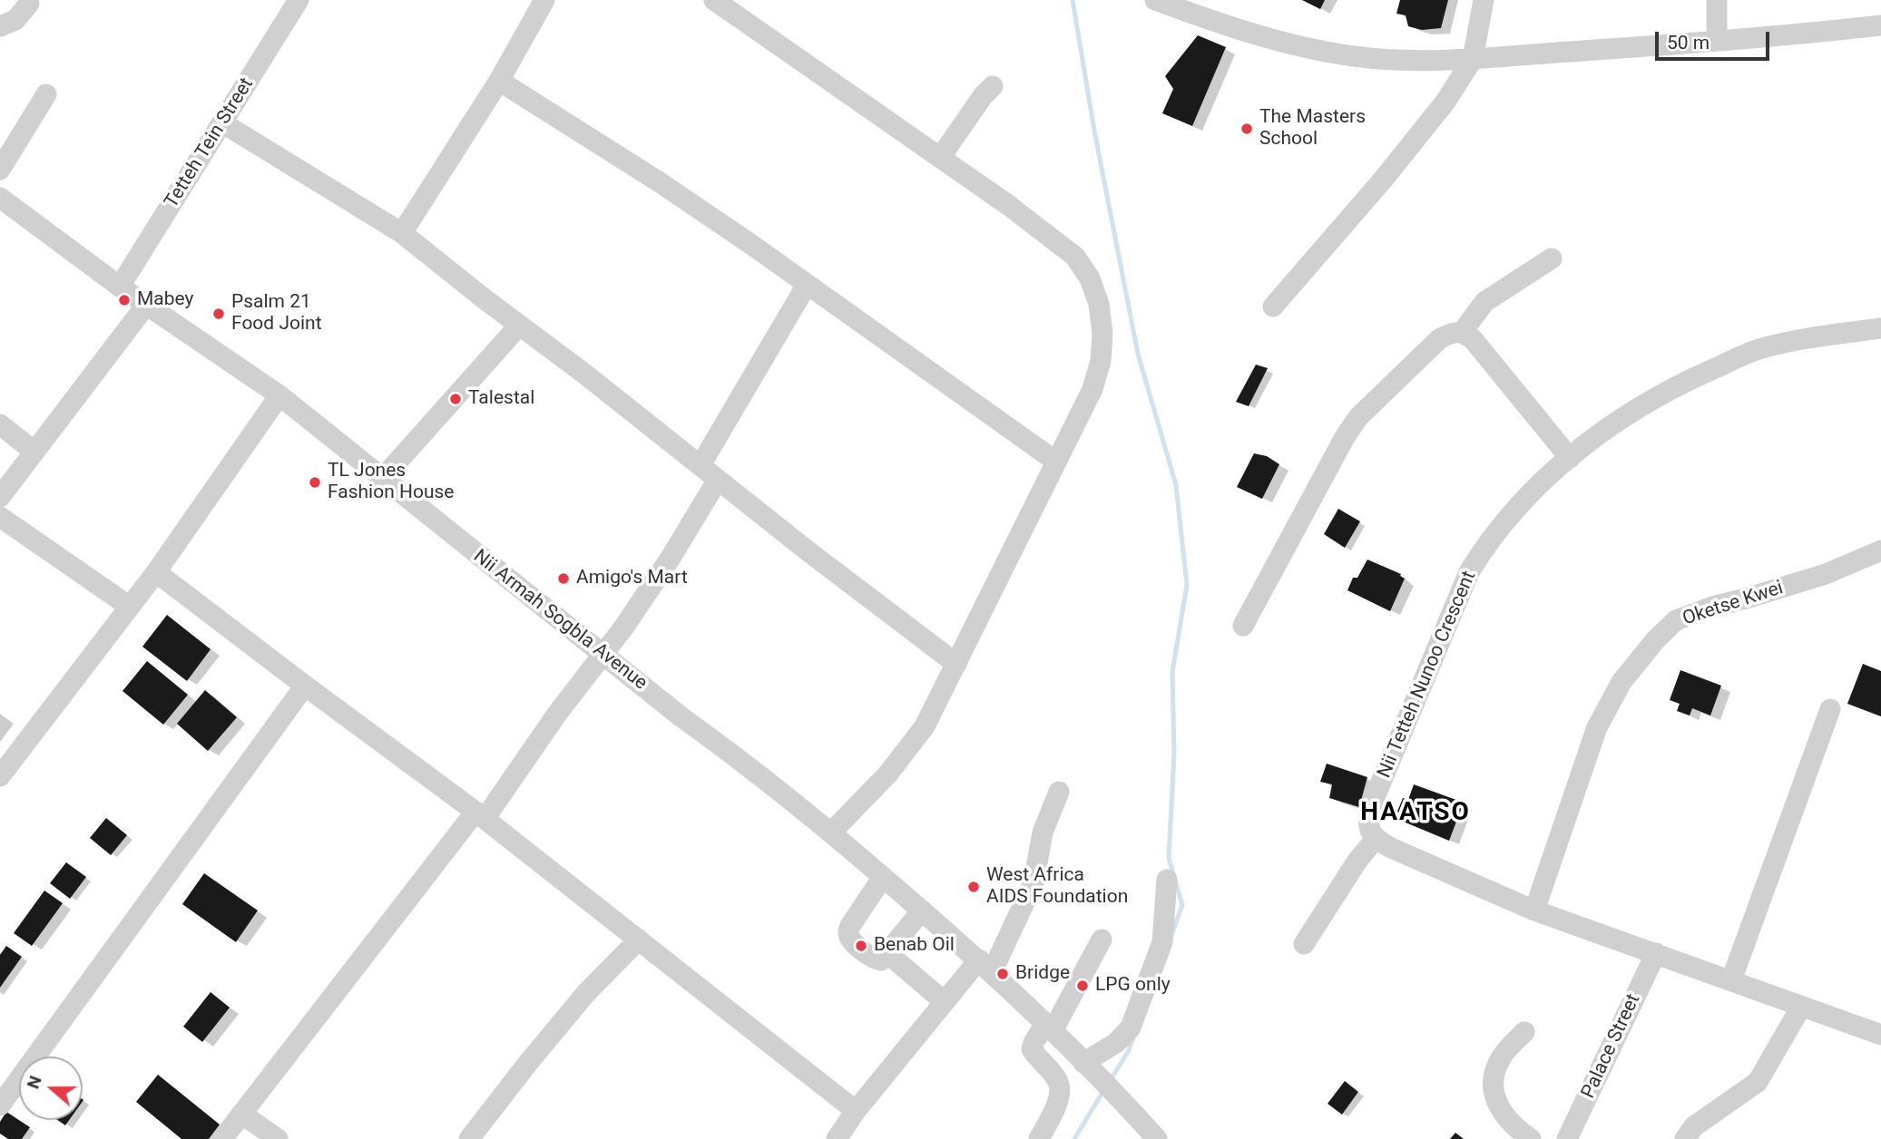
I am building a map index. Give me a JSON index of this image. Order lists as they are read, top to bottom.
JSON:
{
  "streets": {
    "street": [
      "Tetteh Tein Street",
      "Oketse Kwei",
      "Nii Armah Sogbla Avenue",
      "Nii Tetteh Nunoo Crescent",
      "Palace Street"
    ]
  },
  "crossings": [
    ["Tetteh Tein Street", "Nii Armah Sogbla Avenue"]
  ],
  "districts": ["HAATSO"],
  "places": [
    "The Masters School",
    "Mabey",
    "Psalm 21 Food Joint",
    "Talestal",
    "TL Jones Fashion House",
    "Amigo's Mart",
    "West Africa AIDS Foundation",
    "Benab Oil",
    "Bridge",
    "LPG only"
  ],
  "scale_bar": "50 m",
  "north": "left"
}
